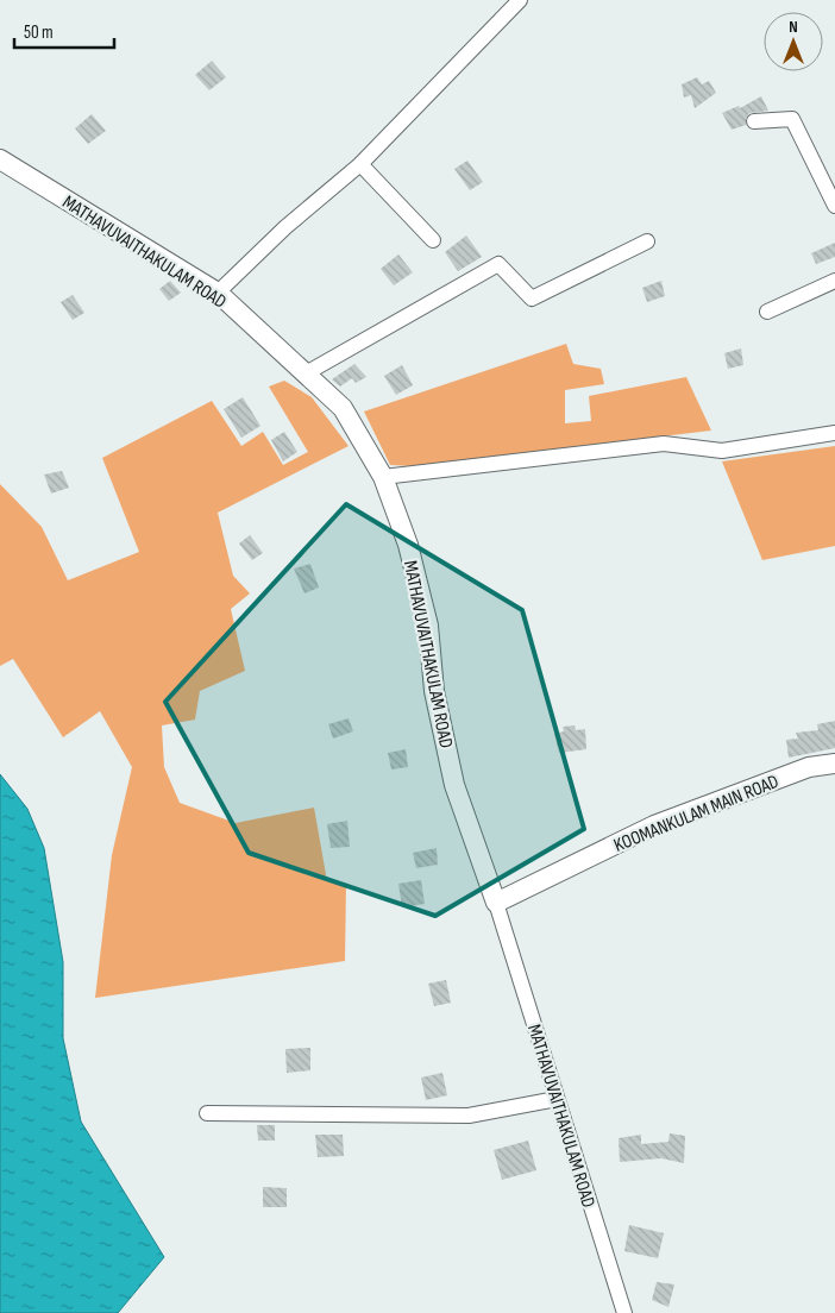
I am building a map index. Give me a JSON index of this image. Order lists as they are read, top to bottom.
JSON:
{
  "streets": {
    "street": ["MATHAVUVAITHAKULAM ROAD", "KOOMANKULAM MAIN ROAD"]
  },
  "crossings": [
    ["MATHAVUVAITHAKULAM ROAD", "KOOMANKULAM MAIN ROAD"]
  ],
  "scale_bar": "50 m",
  "north": "top"
}
